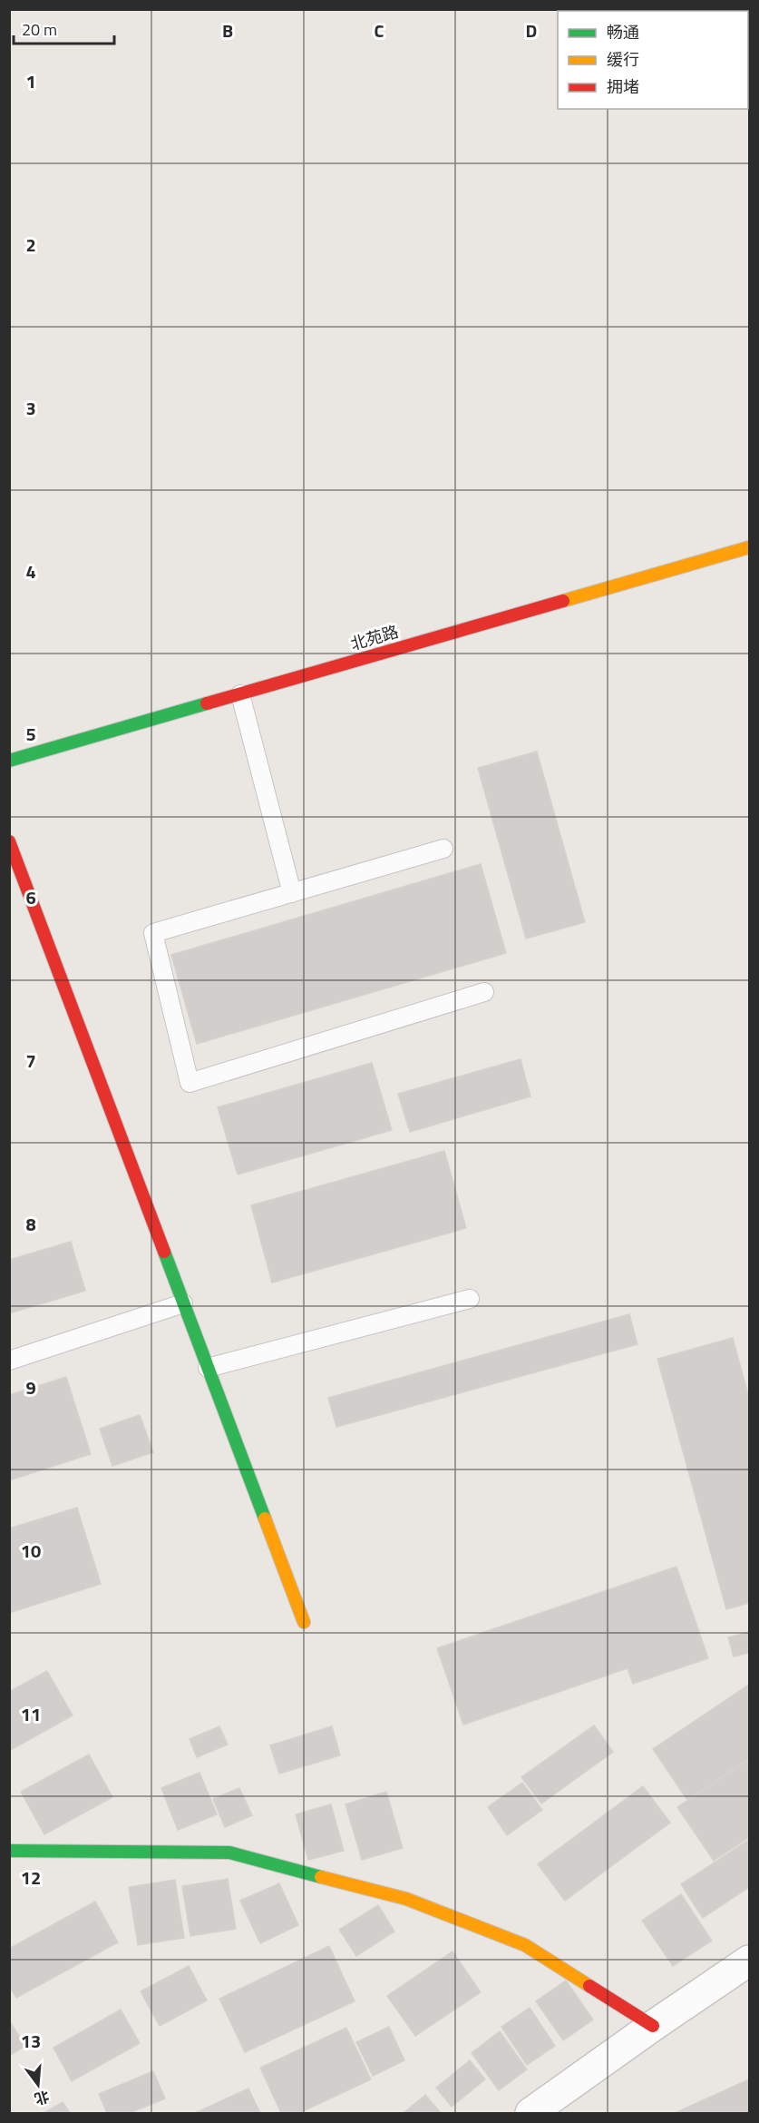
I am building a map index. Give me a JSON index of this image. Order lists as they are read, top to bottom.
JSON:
{
  "streets": {
    "street": ["北苑路"]
  },
  "legend": ["畅通", "缓行", "拥堵"],
  "scale_bar": "20 m",
  "north": "bottom",
  "grid": {
    "columns": ["B", "C", "D"],
    "rows": [
      "1",
      "2",
      "3",
      "4",
      "5",
      "6",
      "7",
      "8",
      "9",
      "10",
      "11",
      "12",
      "13"
    ]
  }
}
